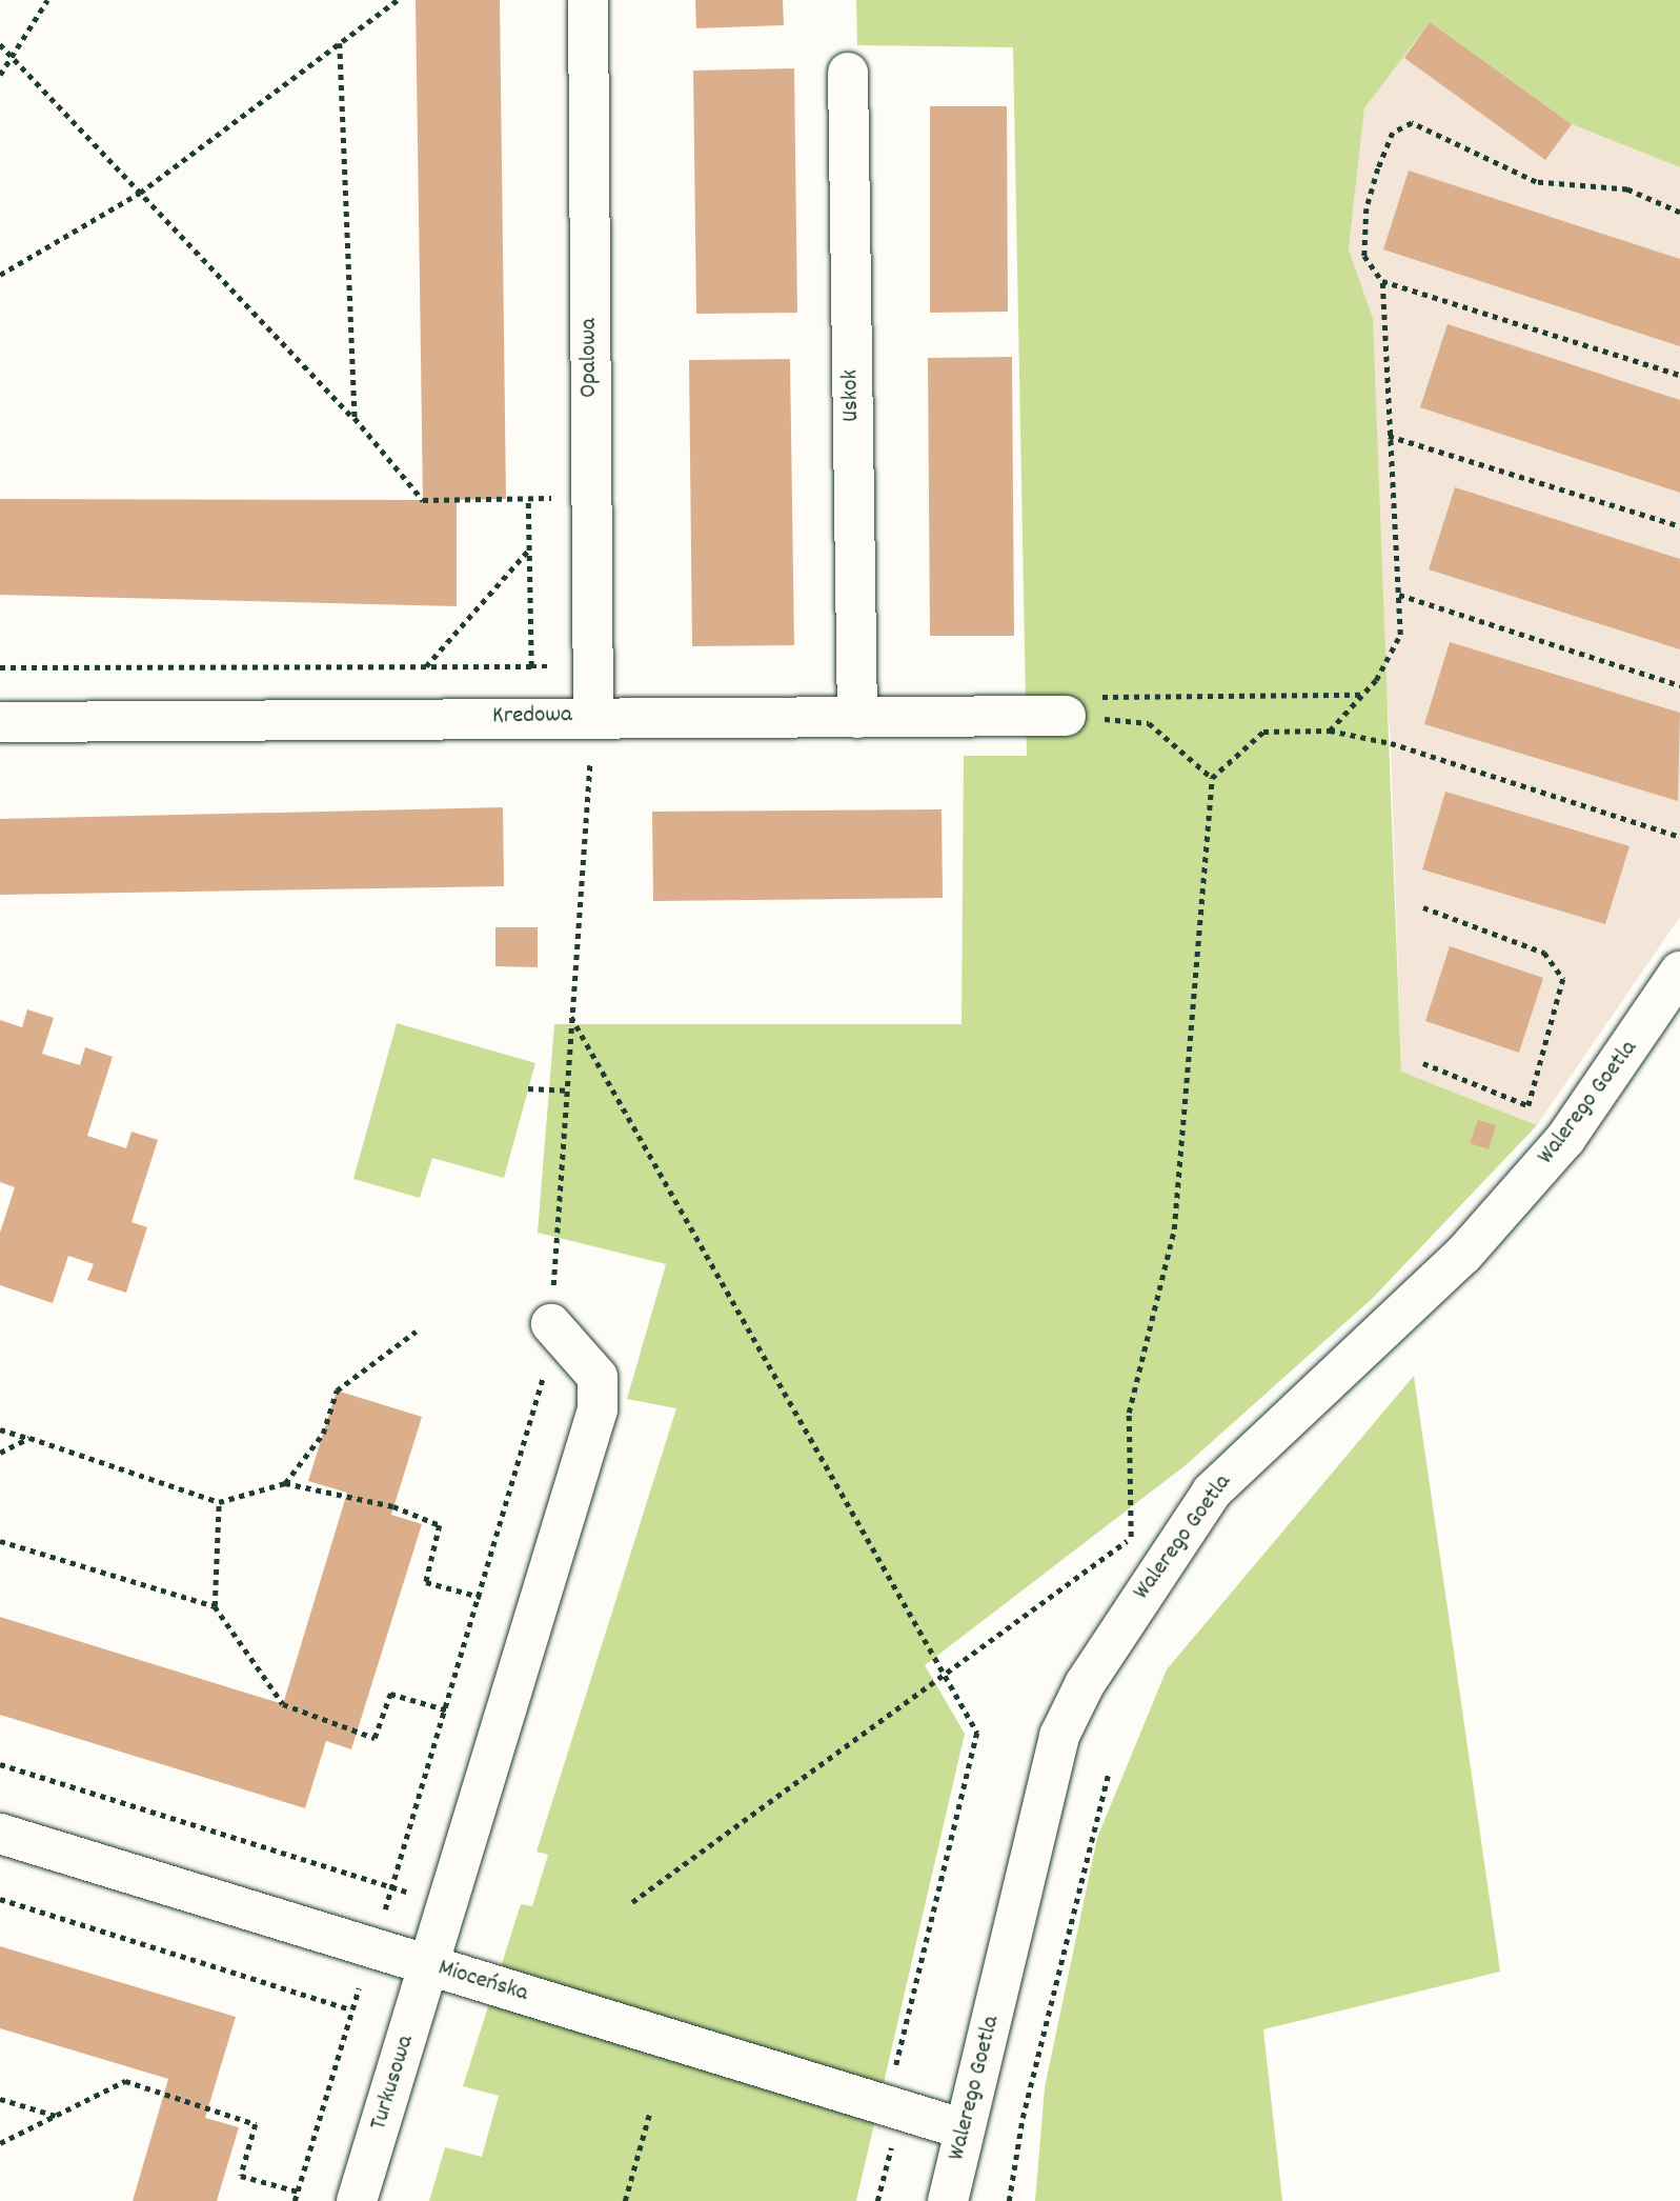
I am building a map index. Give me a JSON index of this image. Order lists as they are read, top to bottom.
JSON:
{
  "streets": {
    "street": [
      "Opalowa",
      "Uskok",
      "Kredowa",
      "Walerego Goetla",
      "Mioceńska",
      "Turkusowa"
    ]
  },
  "crossings": [
    ["Opalowa", "Kredowa"],
    ["Uskok", "Kredowa"],
    ["Walerego Goetla", "Mioceńska"],
    ["Mioceńska", "Turkusowa"]
  ]
}
